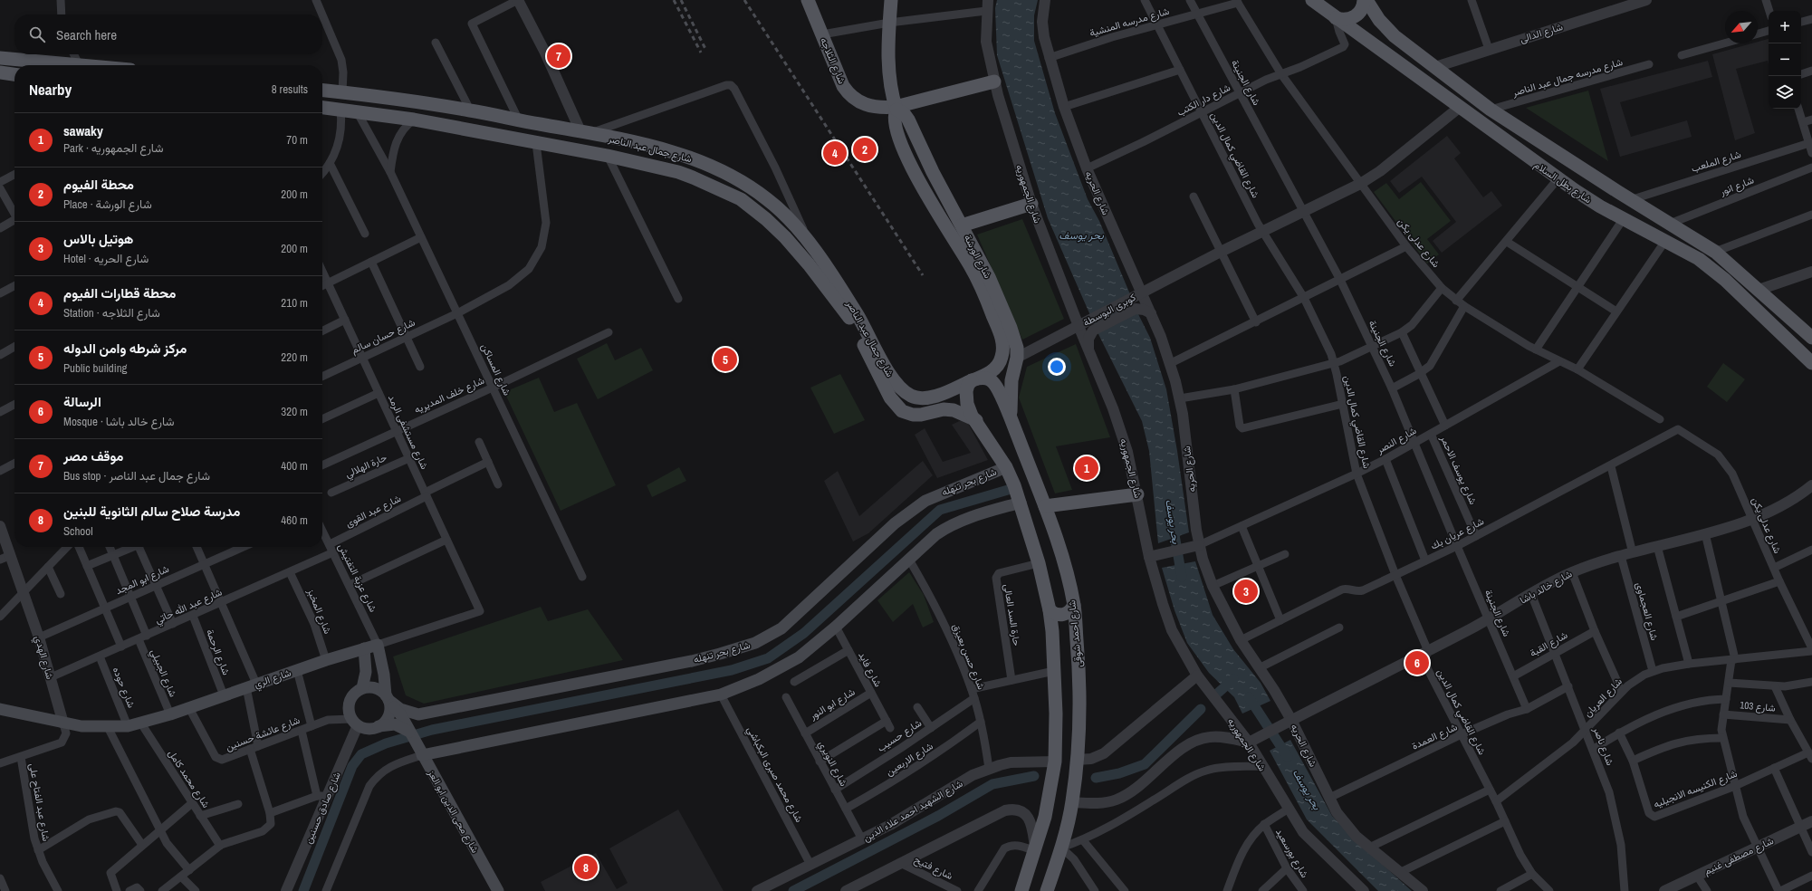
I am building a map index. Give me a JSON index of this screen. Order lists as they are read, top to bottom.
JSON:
{
  "streets": {
    "main road": [
      "شارع الثلاجه",
      "شارع جمال عبد الناصر",
      "شارع بطل السلام",
      "شارع الورشة",
      "شارع بحر تنهله",
      "شارع احمد شوقى",
      "شارع الري",
      "شارع محى الدين ابو العز"
    ],
    "street": [
      "شارع مدرسه المنشية",
      "شارع الدالى",
      "شارع مدرسه جمال عبد الناصر",
      "شارع الجنينة",
      "شارع دار الكتب",
      "شارع القاضي كمال الدين",
      "شارع الملعب",
      "شارع انور",
      "شارع الحريه",
      "شارع الجمهوريه",
      "شارع عدلى يكن",
      "كوبرى البوسطة",
      "شارع حسان سالم",
      "شارع المساكن",
      "شارع خلف المديريه",
      "شارع مستشفى الرمد",
      "شارع النصر",
      "حارة الهلالي",
      "شارع يوسف الاحمر",
      "شارع عبد القوى",
      "شارع عريان بك",
      "شارع عزبة التفتيش",
      "شارع ابو المجد",
      "شارع خالد باشا",
      "شارع عبد الله حاتي",
      "شارع المخبز",
      "شارع العجماوى",
      "حارة السد العالى",
      "شارع القبة",
      "شارع الرحمة",
      "شارع حسن بعيزق",
      "شارع الهدي",
      "شارع فايد",
      "شارع الجبيلي",
      "شارع حوده",
      "شارع العريان",
      "شارع ابو النور",
      "شارع 103",
      "شارع عائشة حسنين",
      "شارع حسيب",
      "شارع العمدة",
      "شارع ناصر",
      "شارع الاربعين",
      "شارع النويري",
      "شارع محمد صبرى البكباشي",
      "شارع محمد كامل",
      "شارع الكنيسه الانجيليه",
      "شارع عبد الفتاح على",
      "شارع صادق حسنين",
      "شارع الشهيد احمد علاء الدين",
      "شارع بورسعيد",
      "شارع مصطفى غنيم",
      "شارع فتيح"
    ]
  },
  "crossings": [
    ["شارع مدرسه المنشية", "شارع الجنينة"],
    ["شارع مدرسه المنشية", "شارع القاضي كمال الدين"],
    ["شارع مدرسه المنشية", "شارع الحريه"],
    ["شارع مدرسه المنشية", "شارع عدلى يكن"],
    ["شارع الثلاجه", "شارع الجمهوريه"],
    ["شارع الثلاجه", "شارع الورشة"],
    ["شارع الجنينة", "شارع دار الكتب"],
    ["شارع الجنينة", "كوبرى البوسطة"],
    ["شارع الجنينة", "شارع النصر"],
    ["شارع الجنينة", "شارع عريان بك"],
    ["شارع الجنينة", "شارع خالد باشا"],
    ["شارع الجنينة", "شارع القبة"],
    ["شارع الجنينة", "شارع العمدة"],
    ["شارع دار الكتب", "شارع القاضي كمال الدين"],
    ["شارع دار الكتب", "شارع بطل السلام"],
    ["شارع دار الكتب", "شارع الحريه"],
    ["شارع دار الكتب", "شارع عدلى يكن"],
    ["شارع جمال عبد الناصر", "شارع حسان سالم"],
    ["شارع جمال عبد الناصر", "شارع المساكن"],
    ["شارع القاضي كمال الدين", "كوبرى البوسطة"],
    ["شارع القاضي كمال الدين", "شارع النصر"],
    ["شارع القاضي كمال الدين", "شارع عريان بك"],
    ["شارع القاضي كمال الدين", "شارع خالد باشا"],
    ["شارع القاضي كمال الدين", "شارع العريان"],
    ["شارع القاضي كمال الدين", "شارع العمدة"],
    ["شارع بطل السلام", "كوبرى البوسطة"],
    ["شارع الحريه", "كوبرى البوسطة"],
    ["شارع الحريه", "شارع النصر"],
    ["شارع الحريه", "شارع عريان بك"],
    ["شارع الحريه", "شارع خالد باشا"],
    ["شارع الحريه", "شارع العمدة"],
    ["شارع الجمهوريه", "كوبرى البوسطة"],
    ["شارع الجمهوريه", "شارع خالد باشا"],
    ["شارع عدلى يكن", "كوبرى البوسطة"],
    ["شارع عدلى يكن", "شارع النصر"],
    ["شارع عدلى يكن", "شارع عريان بك"],
    ["شارع عدلى يكن", "شارع خالد باشا"],
    ["شارع الورشة", "كوبرى البوسطة"],
    ["شارع الورشة", "شارع احمد شوقى"],
    ["شارع حسان سالم", "شارع المساكن"],
    ["شارع حسان سالم", "شارع مستشفى الرمد"],
    ["شارع المساكن", "شارع خلف المديريه"],
    ["شارع خلف المديريه", "شارع مستشفى الرمد"],
    ["شارع مستشفى الرمد", "حارة الهلالي"],
    ["شارع مستشفى الرمد", "شارع عبد القوى"],
    ["شارع مستشفى الرمد", "شارع الري"],
    ["شارع النصر", "شارع يوسف الاحمر"],
    ["شارع يوسف الاحمر", "شارع عريان بك"],
    ["شارع بحر تنهله", "شارع عائشة حسنين"],
    ["شارع بحر تنهله", "شارع صادق حسنين"],
    ["شارع بحر تنهله", "شارع محى الدين ابو العز"],
    ["شارع عبد القوى", "شارع عزبة التفتيش"],
    ["شارع عزبة التفتيش", "شارع عبد الله حاتي"],
    ["شارع عزبة التفتيش", "شارع الري"],
    ["شارع ابو المجد", "شارع الهدي"],
    ["شارع خالد باشا", "شارع العجماوى"],
    ["شارع خالد باشا", "شارع ناصر"],
    ["شارع عبد الله حاتي", "شارع المخبز"],
    ["شارع عبد الله حاتي", "شارع الرحمة"],
    ["شارع عبد الله حاتي", "شارع الهدي"],
    ["شارع عبد الله حاتي", "شارع الجبيلي"],
    ["شارع عبد الله حاتي", "شارع حوده"],
    ["شارع المخبز", "شارع الري"],
    ["شارع العجماوى", "شارع العريان"],
    ["شارع القبة", "شارع ناصر"],
    ["شارع الرحمة", "شارع الري"],
    ["شارع حسن بعيزق", "شارع حسيب"],
    ["شارع حسن بعيزق", "شارع الاربعين"],
    ["شارع حسن بعيزق", "شارع الشهيد احمد علاء الدين"],
    ["شارع الهدي", "شارع الري"],
    ["شارع فايد", "شارع ابو النور"],
    ["شارع فايد", "شارع النويري"],
    ["شارع الجبيلي", "شارع الري"],
    ["شارع الري", "شارع حوده"],
    ["شارع الري", "شارع عائشة حسنين"],
    ["شارع الري", "شارع محمد كامل"],
    ["شارع العريان", "شارع ناصر"],
    ["شارع ابو النور", "شارع النويري"],
    ["شارع عائشة حسنين", "شارع صادق حسنين"],
    ["شارع عائشة حسنين", "شارع محى الدين ابو العز"],
    ["شارع حسيب", "شارع النويري"],
    ["شارع العمدة", "شارع ناصر"],
    ["شارع الاربعين", "شارع النويري"],
    ["شارع النويري", "شارع الشهيد احمد علاء الدين"],
    ["شارع محمد صبرى البكباشي", "شارع الشهيد احمد علاء الدين"],
    ["شارع صادق حسنين", "شارع محى الدين ابو العز"]
  ],
  "water": ["بحر يوسف"],
  "north": "bottom left",
  "page": {
    "map_buttons": ["+", "−"],
    "search": "Search here",
    "pins": [
      "7",
      "2",
      "4",
      "5",
      "1",
      "3",
      "6",
      "8"
    ],
    "heading": ["Nearby", "8 results"],
    "list": [
      {
        "mark": "1",
        "name": "sawaky",
        "note": "Park · شارع الجمهوريه",
        "value": "70 m"
      },
      {
        "mark": "2",
        "name": "محطة الفيوم",
        "note": "Place · شارع الورشة",
        "value": "200 m"
      },
      {
        "mark": "3",
        "name": "هوتيل بالاس",
        "note": "Hotel · شارع الحريه",
        "value": "200 m"
      },
      {
        "mark": "4",
        "name": "محطة قطارات الفيوم",
        "note": "Station · شارع الثلاجه",
        "value": "210 m"
      },
      {
        "mark": "5",
        "name": "مركز شرطه وامن الدوله",
        "note": "Public building",
        "value": "220 m"
      },
      {
        "mark": "6",
        "name": "الرسالة",
        "note": "Mosque · شارع خالد باشا",
        "value": "320 m"
      },
      {
        "mark": "7",
        "name": "موقف مصر",
        "note": "Bus stop · شارع جمال عبد الناصر",
        "value": "400 m"
      },
      {
        "mark": "8",
        "name": "مدرسة صلاح سالم الثانوية للبنين",
        "note": "School",
        "value": "460 m"
      }
    ]
  }
}
